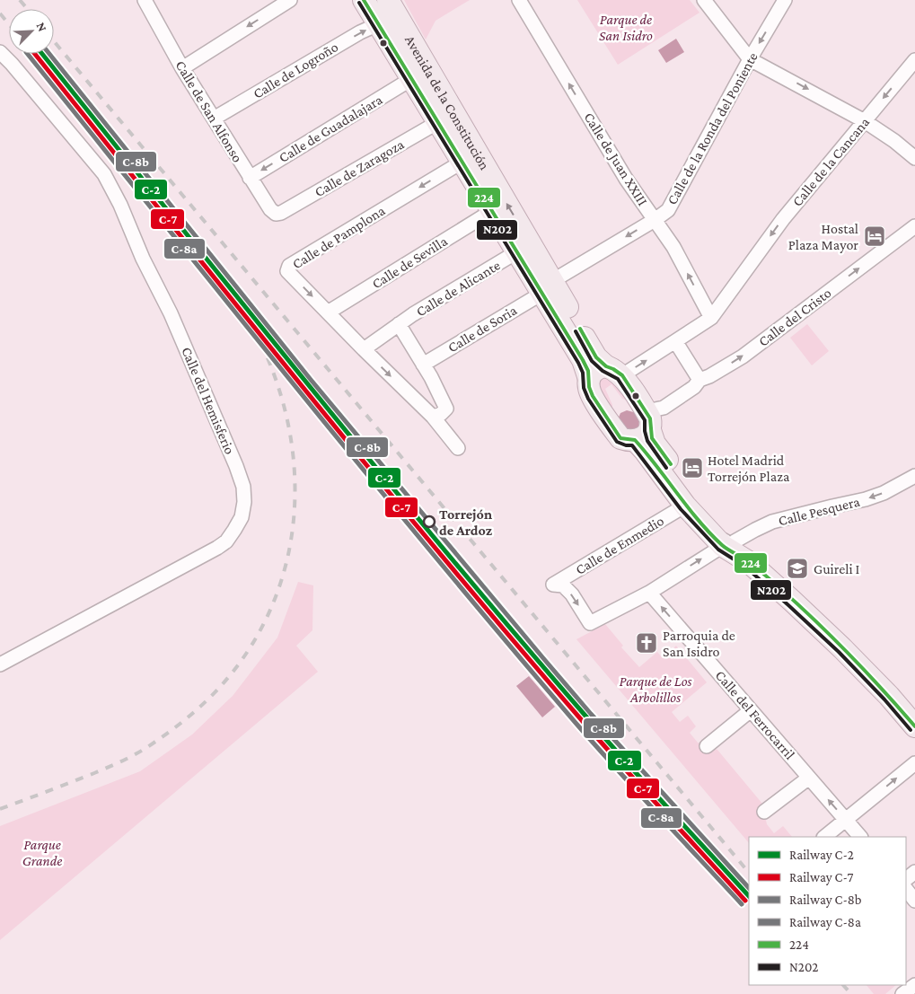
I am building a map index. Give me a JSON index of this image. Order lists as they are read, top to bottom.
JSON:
{
  "streets": {
    "main road": ["Avenida de la Constitución"],
    "street": [
      "Calle de Logroño",
      "Calle de San Alfonso",
      "Calle de Guadalajara",
      "Calle de la Ronda del Poniente",
      "Calle de Juan XXIII",
      "Calle de la Cancana",
      "Calle de Zaragoza",
      "Calle de Pamplona",
      "Calle de Sevilla",
      "Calle de Alicante",
      "Calle del Cristo",
      "Calle de Soria",
      "Calle del Hemisferio",
      "Calle Pesquera",
      "Calle de Enmedio",
      "Calle del Ferrocarril"
    ]
  },
  "crossings": [
    ["Calle de Logroño", "Avenida de la Constitución"],
    ["Calle de Logroño", "Calle de San Alfonso"],
    ["Avenida de la Constitución", "Calle de Guadalajara"],
    ["Avenida de la Constitución", "Calle de la Ronda del Poniente"],
    ["Avenida de la Constitución", "Calle de la Cancana"],
    ["Avenida de la Constitución", "Calle de Zaragoza"],
    ["Avenida de la Constitución", "Calle de Pamplona"],
    ["Avenida de la Constitución", "Calle de Sevilla"],
    ["Avenida de la Constitución", "Calle de Alicante"],
    ["Avenida de la Constitución", "Calle del Cristo"],
    ["Avenida de la Constitución", "Calle de Soria"],
    ["Calle de San Alfonso", "Calle de Guadalajara"],
    ["Calle de San Alfonso", "Calle de Zaragoza"],
    ["Calle de la Ronda del Poniente", "Calle de Juan XXIII"],
    ["Calle de la Ronda del Poniente", "Calle de Soria"],
    ["Calle de Juan XXIII", "Calle de la Cancana"],
    ["Calle de Pamplona", "Calle de Sevilla"],
    ["Calle de Pamplona", "Calle de Alicante"],
    ["Calle Pesquera", "Calle de Enmedio"],
    ["Calle Pesquera", "Calle del Ferrocarril"]
  ],
  "one_way": [
    "Calle de Guadalajara",
    "Calle de la Ronda del Poniente",
    "Calle de Juan XXIII",
    "Calle del Cristo",
    "Calle del Ferrocarril"
  ],
  "parks": ["Parque de San Isidro", "Parque de Los Arbolillos", "Parque Grande"],
  "places": {
    "hotel": ["Hostal Plaza Mayor", "Hotel Madrid Torrejón Plaza"],
    "other": ["Torrejón de Ardoz"],
    "school or university": ["Guireli I"],
    "church": ["Parroquia de San Isidro"]
  },
  "lines": [
    "transit line 224",
    "transit line N202",
    "rail line C-2",
    "rail line C-7",
    "rail line C-8b",
    "rail line C-8a"
  ],
  "legend": [
    "Railway C-2",
    "Railway C-7",
    "Railway C-8b",
    "Railway C-8a",
    "224",
    "N202"
  ],
  "north": "top right"
}
